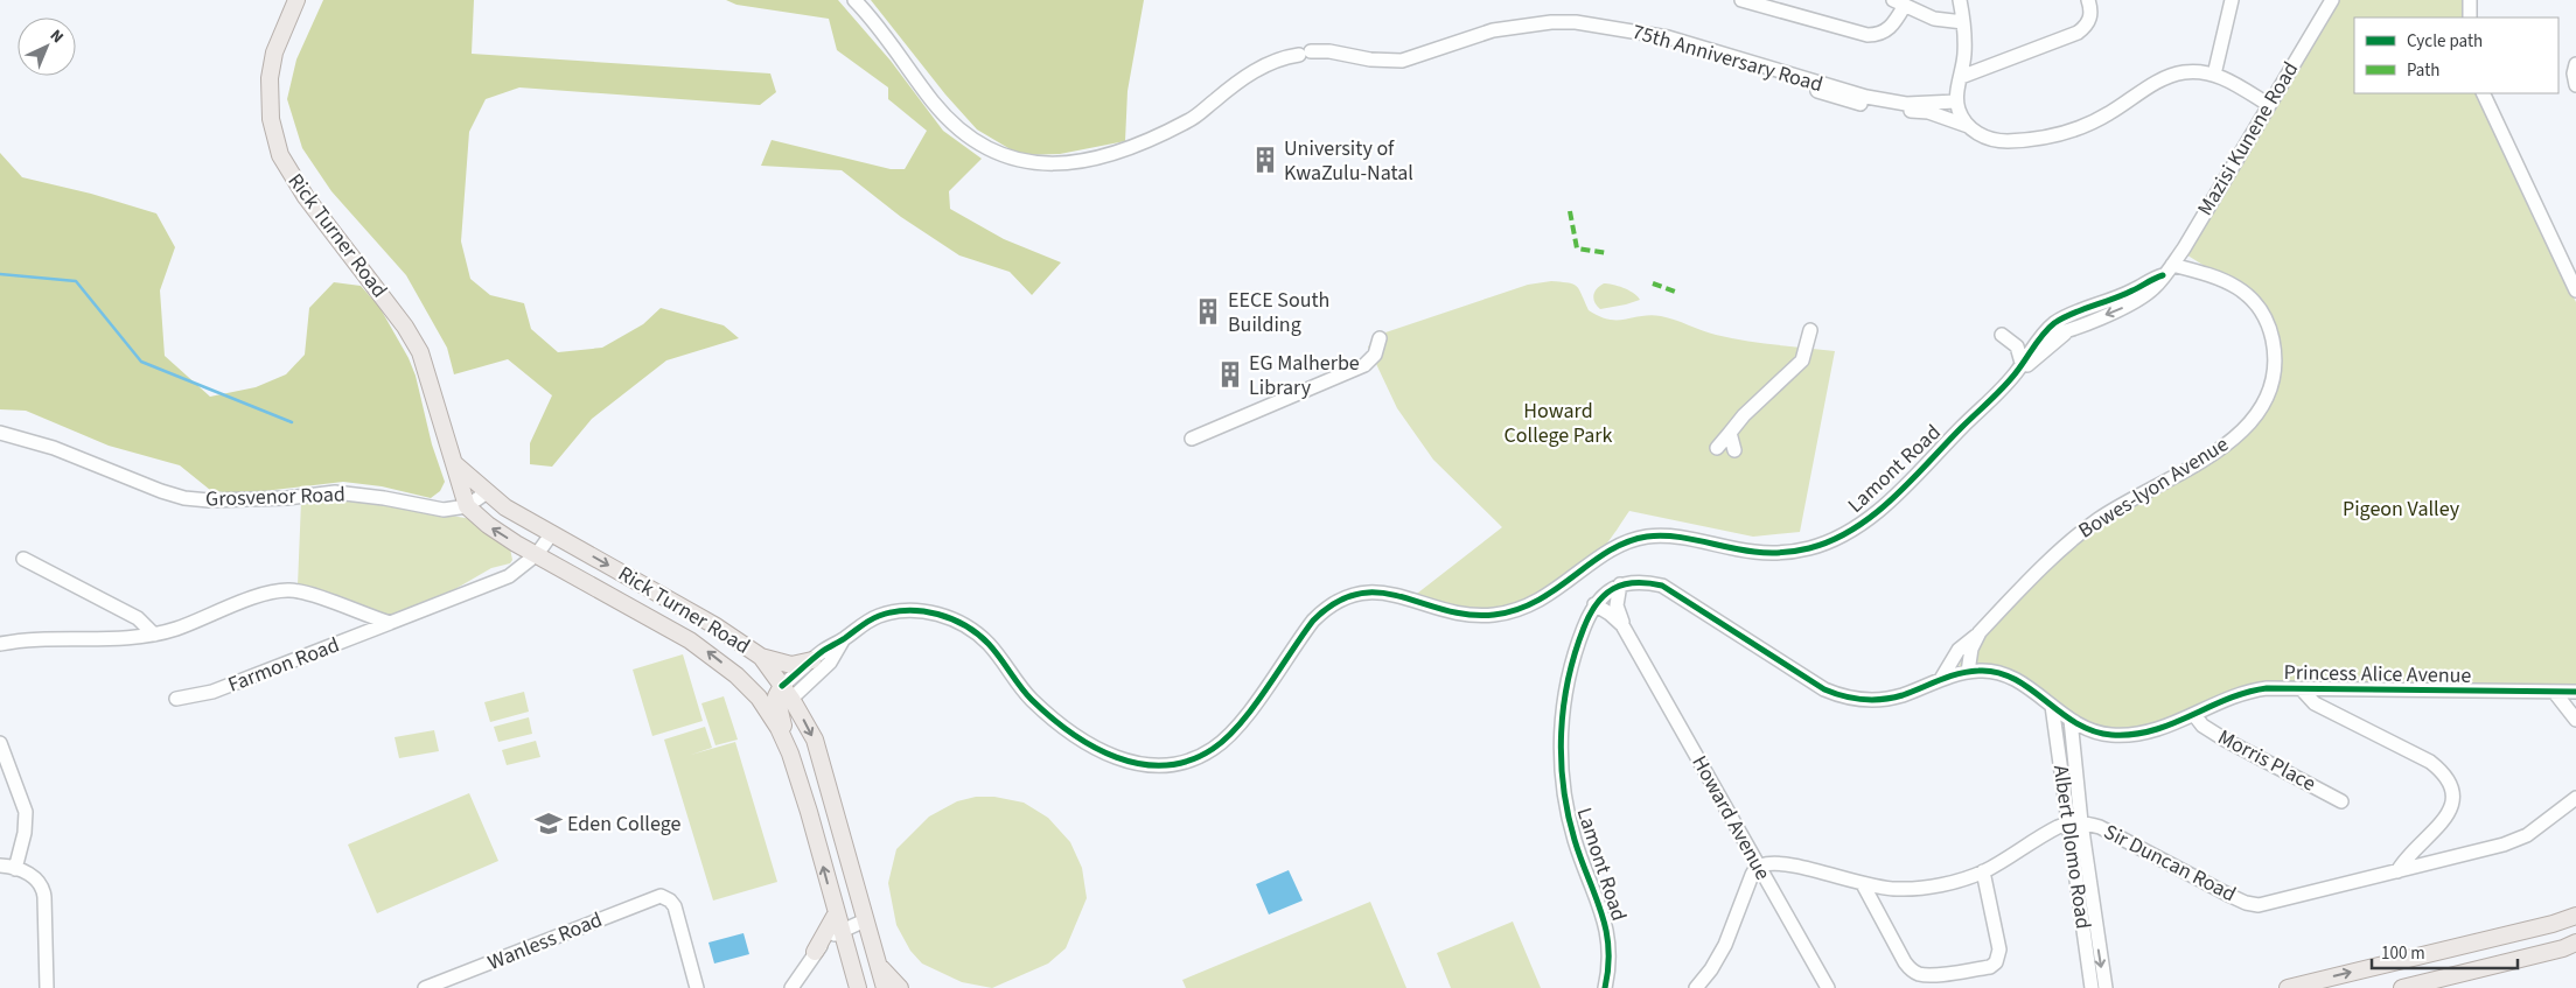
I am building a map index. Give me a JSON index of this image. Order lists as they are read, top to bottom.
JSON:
{
  "streets": {
    "main road": ["Rick Turner Road"],
    "street": [
      "75th Anniversary Road",
      "Mazisi Kunene Road",
      "Lamont Road",
      "Bowes-lyon Avenue",
      "Grosvenor Road",
      "Farmon Road",
      "Princess Alice Avenue",
      "Morris Place",
      "Howard Avenue",
      "Albert Dlomo Road",
      "Sir Duncan Road",
      "Wanless Road"
    ]
  },
  "crossings": [
    ["Mazisi Kunene Road", "Lamont Road"],
    ["Mazisi Kunene Road", "Bowes-lyon Avenue"],
    ["Rick Turner Road", "Grosvenor Road"],
    ["Rick Turner Road", "Farmon Road"],
    ["Lamont Road", "Howard Avenue"],
    ["Bowes-lyon Avenue", "Princess Alice Avenue"],
    ["Princess Alice Avenue", "Morris Place"],
    ["Princess Alice Avenue", "Howard Avenue"],
    ["Princess Alice Avenue", "Albert Dlomo Road"],
    ["Albert Dlomo Road", "Sir Duncan Road"]
  ],
  "parks": ["Howard College Park", "Pigeon Valley"],
  "places": {
    "building": ["University of KwaZulu-Natal", "EECE South Building", "EG Malherbe Library"],
    "school or university": ["Eden College"]
  },
  "legend": ["Cycle path", "Path"],
  "scale_bar": "100 m",
  "north": "top right"
}
